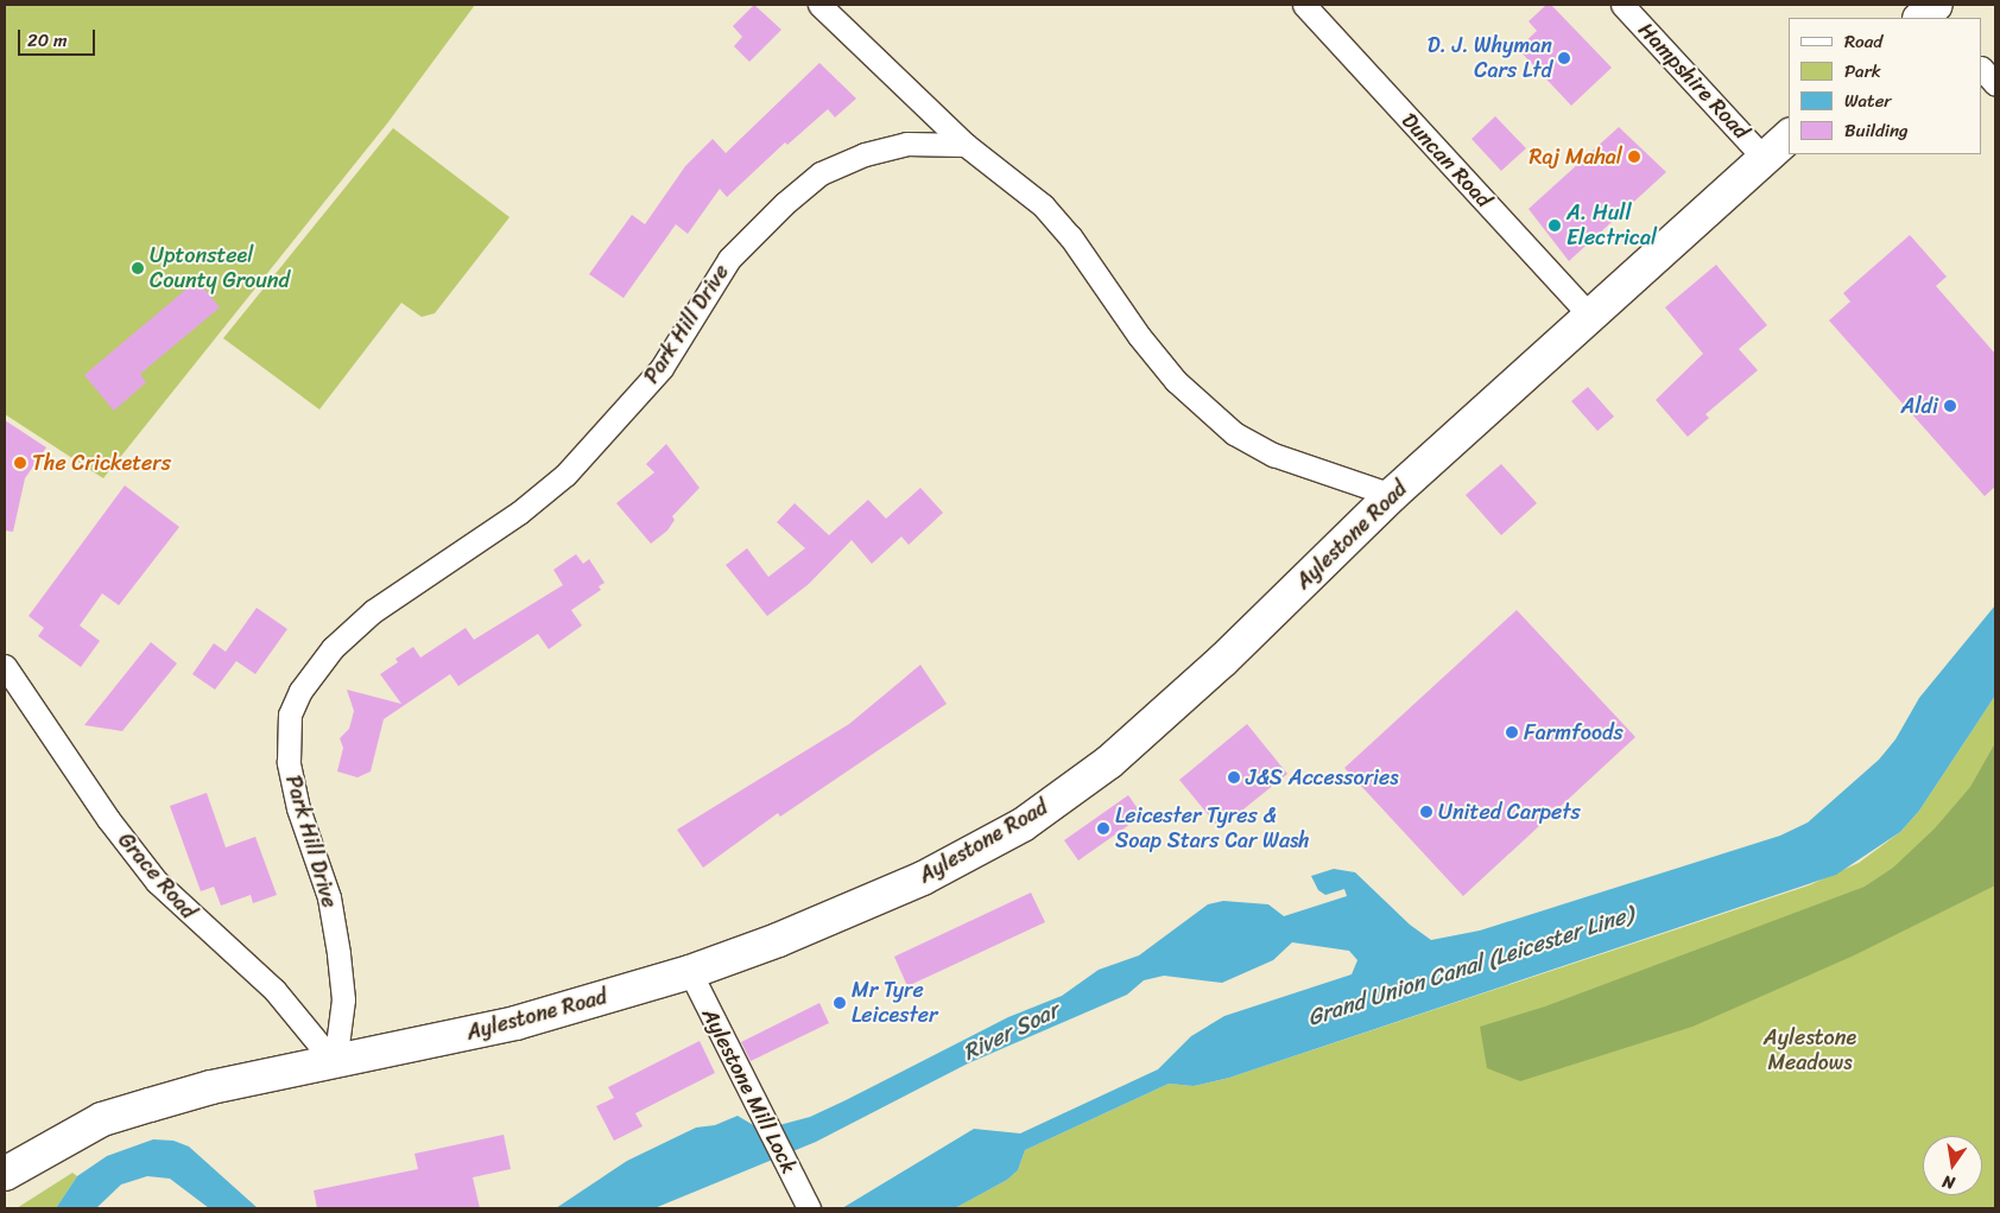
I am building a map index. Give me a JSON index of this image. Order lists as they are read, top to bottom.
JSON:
{
  "streets": {
    "main road": ["Aylestone Road"],
    "street": [
      "Hampshire Road",
      "Duncan Road",
      "Park Hill Drive",
      "Grace Road",
      "Aylestone Mill Lock"
    ]
  },
  "crossings": [
    ["Hampshire Road", "Aylestone Road"],
    ["Duncan Road", "Aylestone Road"],
    ["Park Hill Drive", "Aylestone Road"],
    ["Park Hill Drive", "Grace Road"],
    ["Aylestone Road", "Grace Road"],
    ["Aylestone Road", "Aylestone Mill Lock"]
  ],
  "water": ["Grand Union Canal (Leicester Line)", "River Soar"],
  "parks": ["Aylestone Meadows"],
  "places": [
    "D. J. Whyman Cars Ltd",
    "Raj Mahal",
    "A. Hull Electrical",
    "Uptonsteel County Ground",
    "Aldi",
    "The Cricketers",
    "Farmfoods",
    "J&S Accessories",
    "United Carpets",
    "Leicester Tyres & Soap Stars Car Wash",
    "Mr Tyre Leicester"
  ],
  "legend": [
    "Road",
    "Park",
    "Water",
    "Building"
  ],
  "scale_bar": "20 m",
  "north": "bottom"
}
